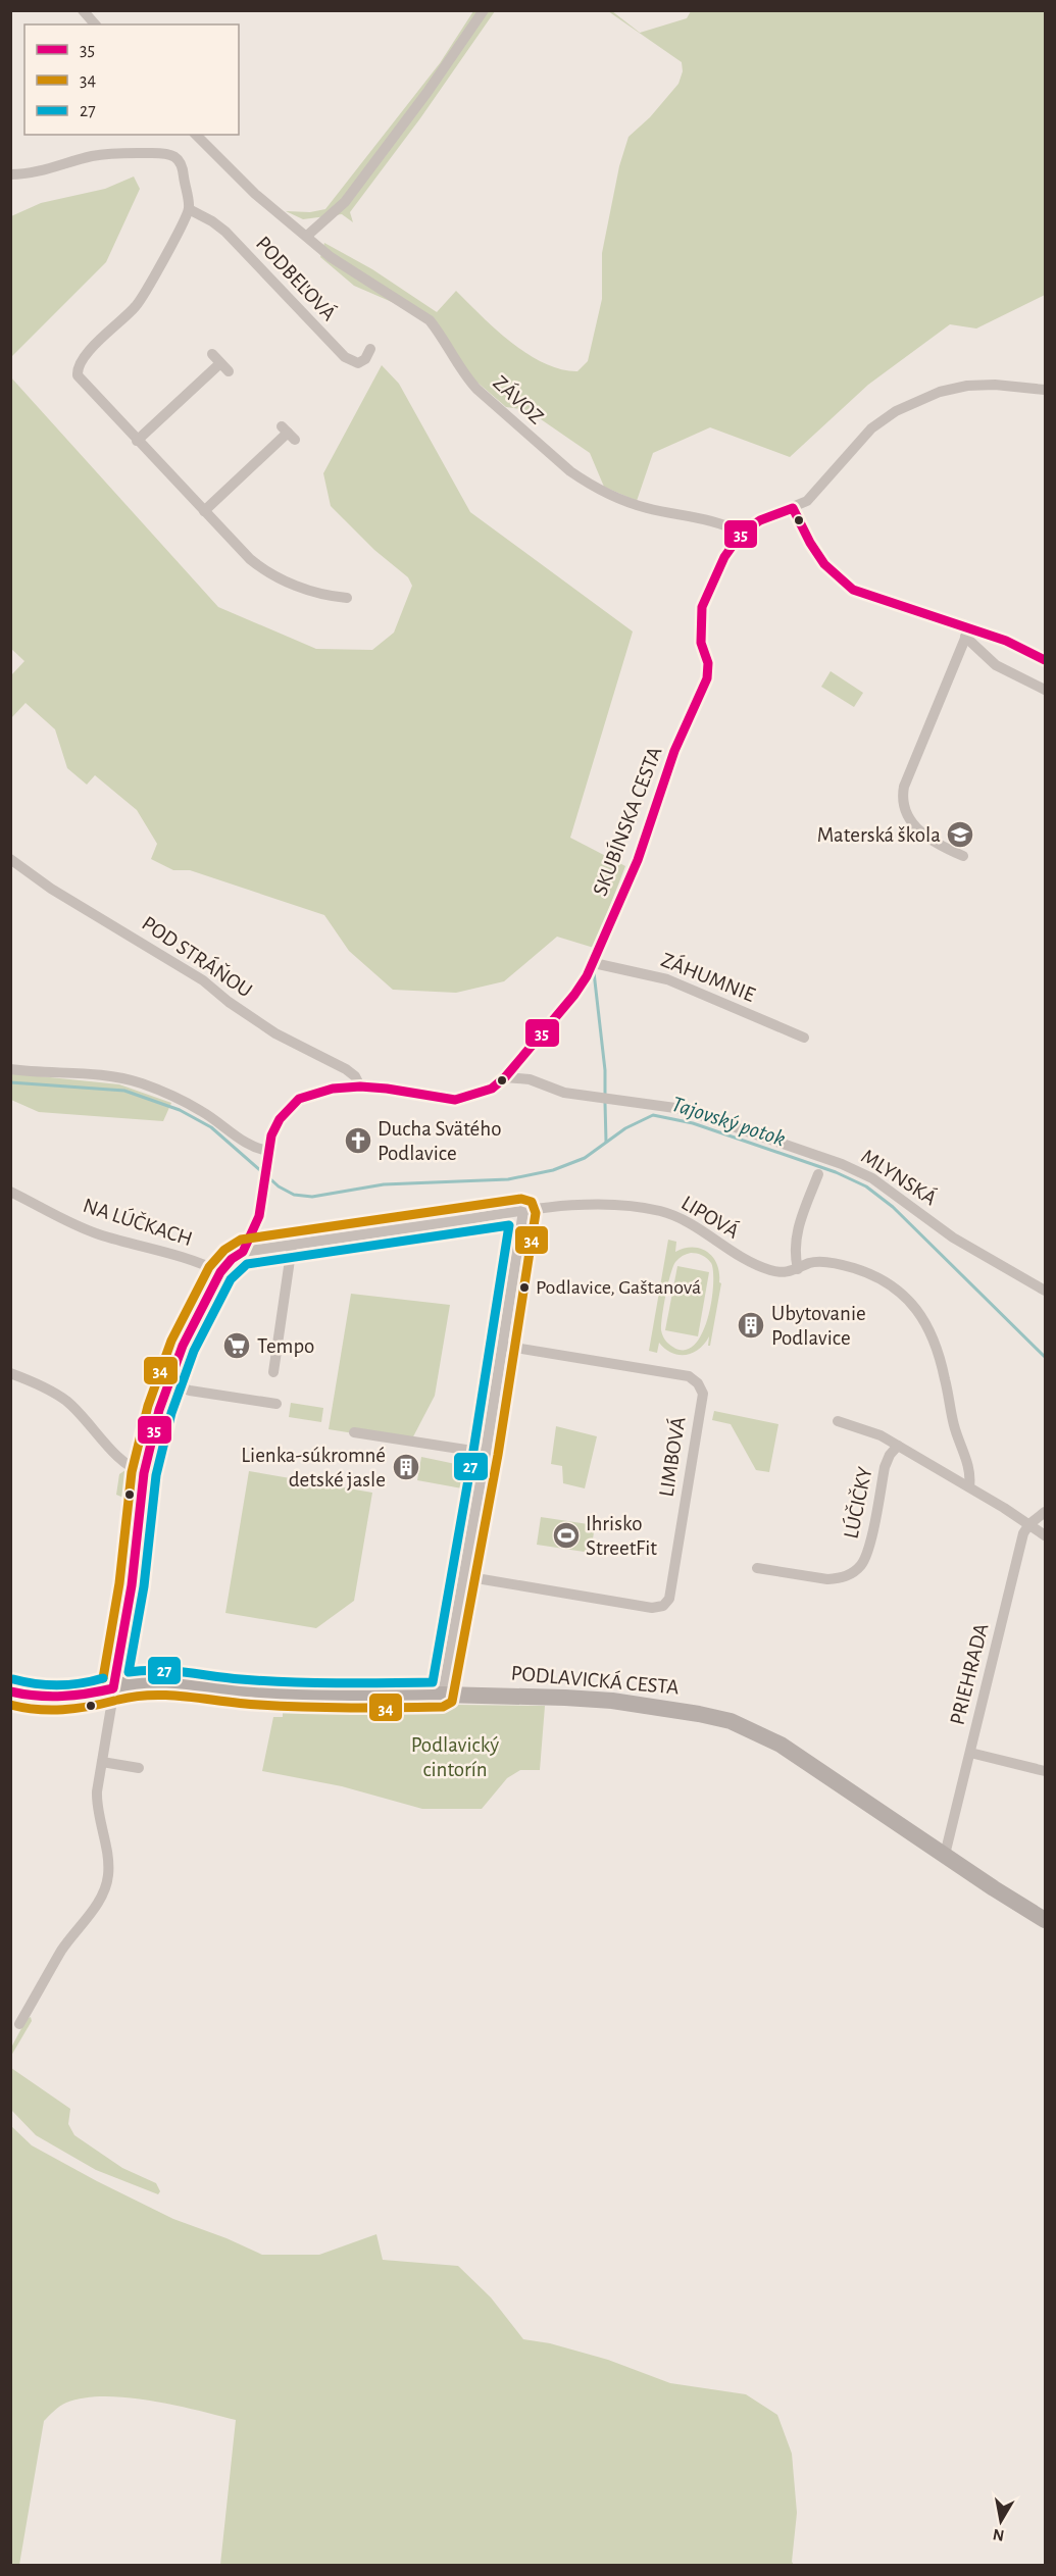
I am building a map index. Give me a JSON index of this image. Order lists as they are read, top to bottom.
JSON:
{
  "streets": {
    "main road": ["PODLAVICKÁ CESTA"],
    "street": [
      "PODBEĽOVÁ",
      "ZÁVOZ",
      "SKUBÍNSKA CESTA",
      "POD STRÁŇOU",
      "ZÁHUMNIE",
      "MLYNSKÁ",
      "LIPOVÁ",
      "NA LÚČKACH",
      "LIMBOVÁ",
      "LÚČIČKY",
      "PRIEHRADA"
    ]
  },
  "crossings": [
    ["ZÁVOZ", "SKUBÍNSKA CESTA"],
    ["SKUBÍNSKA CESTA", "POD STRÁŇOU"],
    ["SKUBÍNSKA CESTA", "ZÁHUMNIE"],
    ["SKUBÍNSKA CESTA", "MLYNSKÁ"],
    ["SKUBÍNSKA CESTA", "LIPOVÁ"],
    ["PRIEHRADA", "PODLAVICKÁ CESTA"]
  ],
  "water": ["Tajovský potok"],
  "parks": ["Podlavický cintorín"],
  "places": {
    "school or university": ["Materská škola"],
    "church": ["Ducha Svätého Podlavice"],
    "other": ["Podlavice, Gaštanová"],
    "building": ["Ubytovanie Podlavice", "Lienka-súkromné detské jasle"],
    "supermarket": ["Tempo"],
    "sports": ["Ihrisko StreetFit"]
  },
  "lines": ["transit line 35", "transit line 34", "transit line 27"],
  "legend": ["35", "34", "27"],
  "north": "bottom"
}
